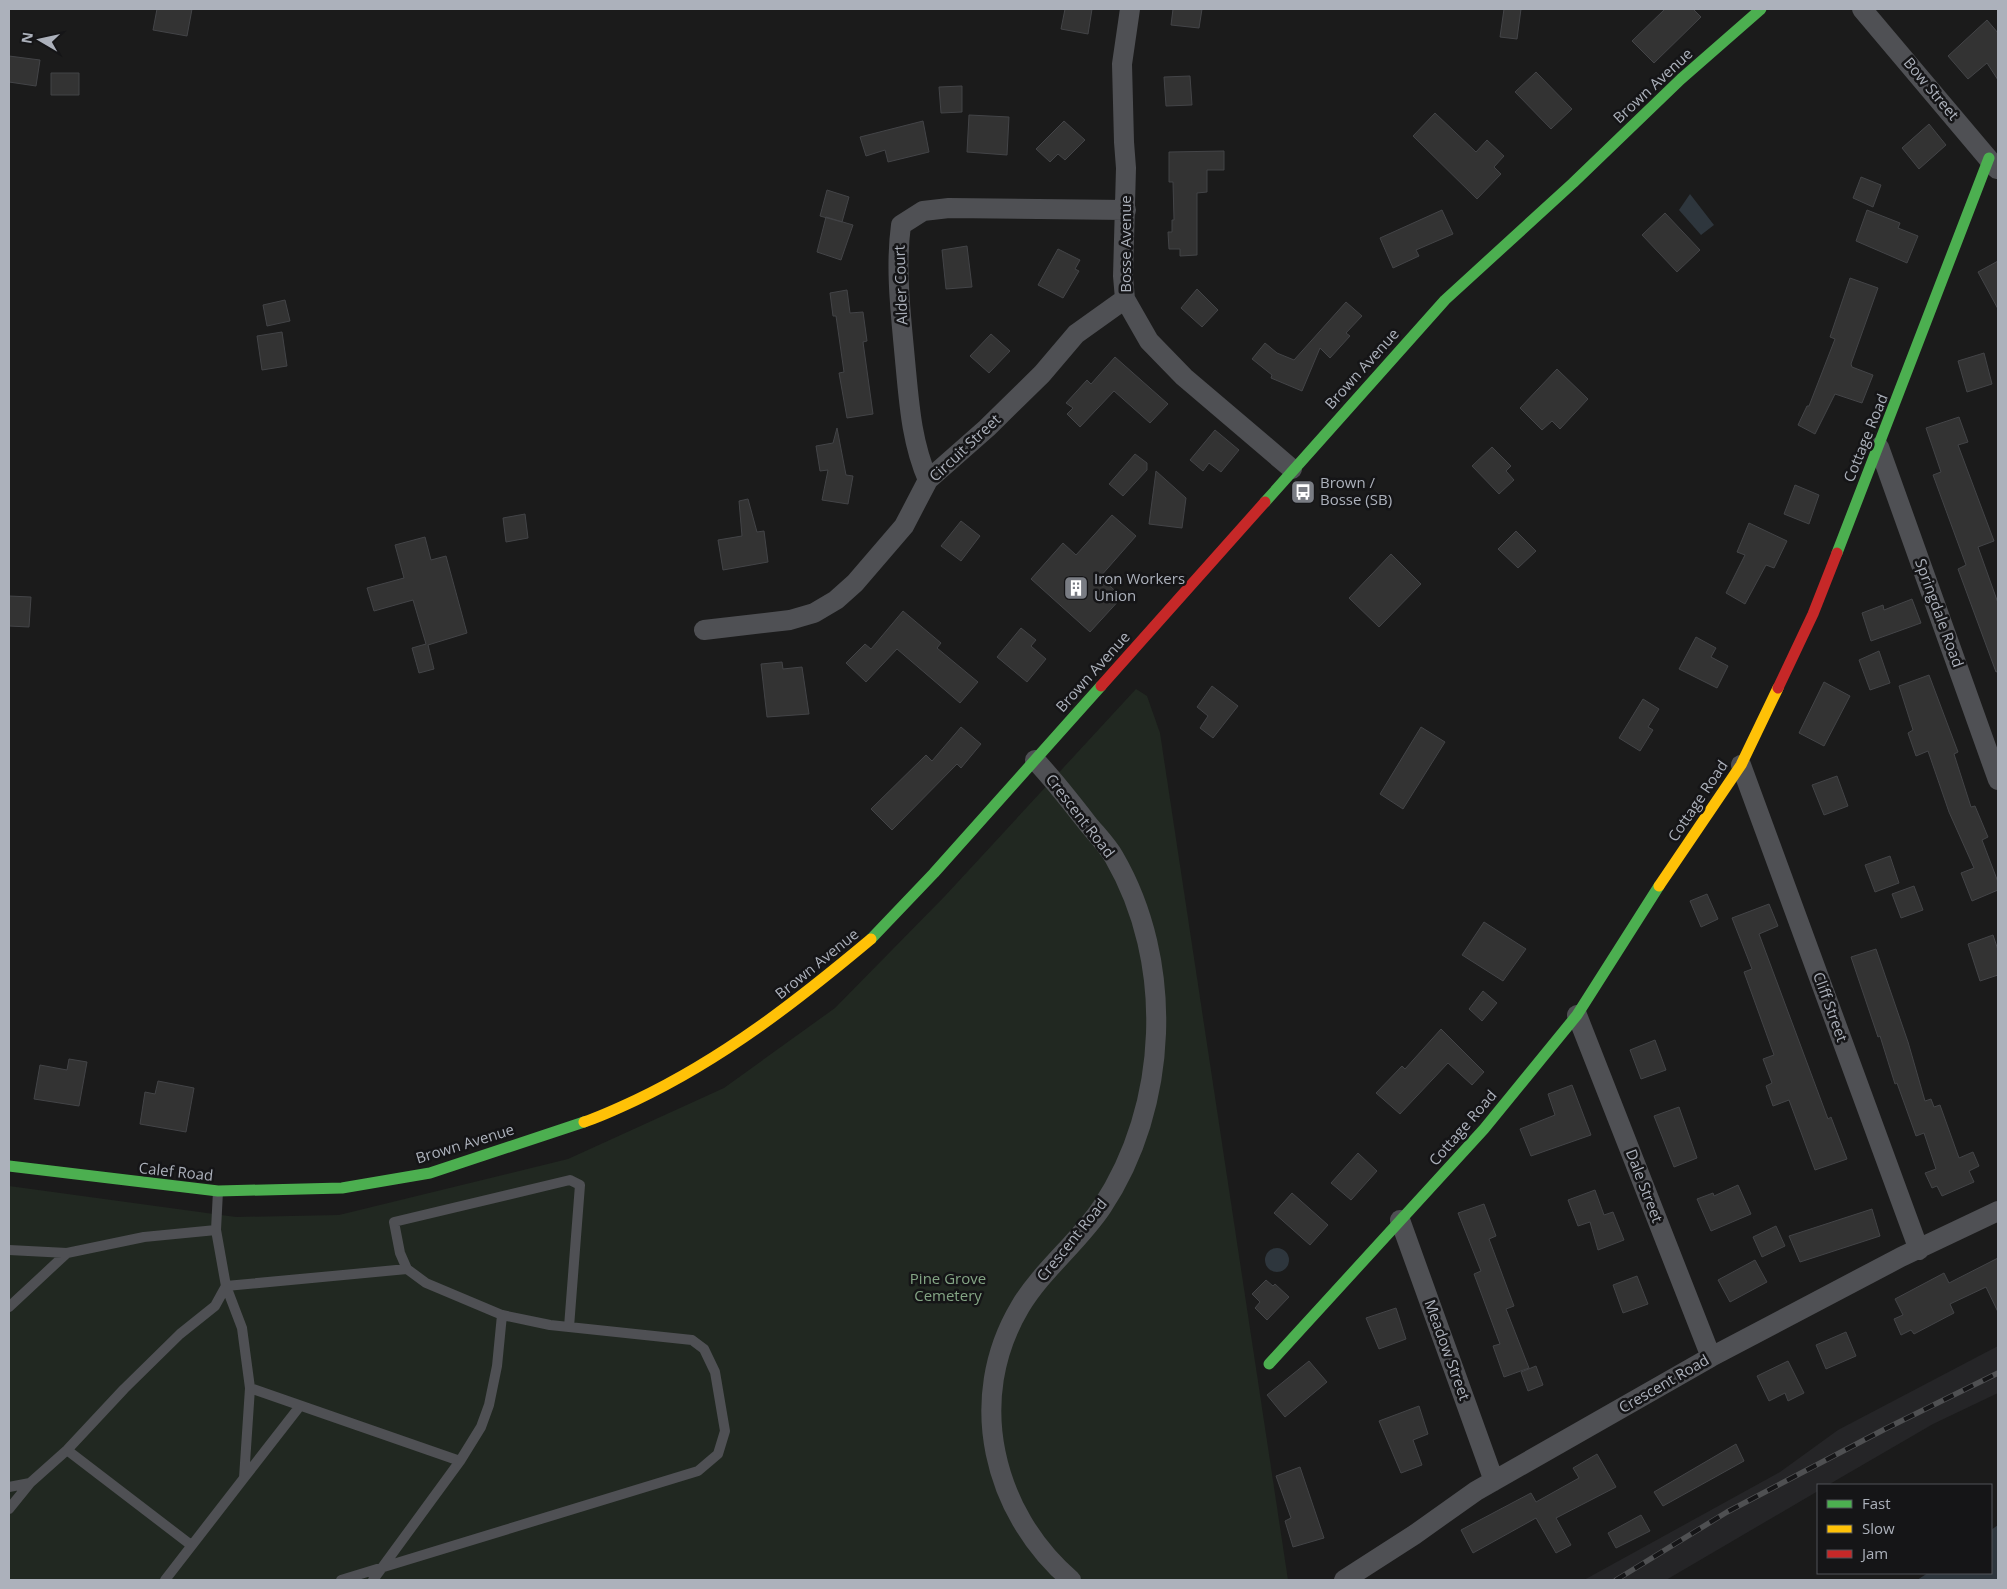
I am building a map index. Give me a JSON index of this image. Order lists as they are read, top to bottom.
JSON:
{
  "streets": {
    "main road": ["Brown Avenue", "Cottage Road", "Calef Road"],
    "street": [
      "Bow Street",
      "Bosse Avenue",
      "Alder Court",
      "Circuit Street",
      "Springdale Road",
      "Crescent Road",
      "Cliff Street",
      "Dale Street",
      "Meadow Street"
    ]
  },
  "crossings": [
    ["Brown Avenue", "Bosse Avenue"],
    ["Brown Avenue", "Crescent Road"],
    ["Brown Avenue", "Calef Road"],
    ["Bow Street", "Cottage Road"],
    ["Bosse Avenue", "Alder Court"],
    ["Bosse Avenue", "Circuit Street"],
    ["Alder Court", "Circuit Street"],
    ["Cottage Road", "Springdale Road"],
    ["Cottage Road", "Cliff Street"],
    ["Cottage Road", "Dale Street"],
    ["Cottage Road", "Meadow Street"],
    ["Crescent Road", "Cliff Street"],
    ["Crescent Road", "Dale Street"],
    ["Crescent Road", "Meadow Street"]
  ],
  "parks": ["Pine Grove Cemetery"],
  "places": {
    "bus stop": ["Brown / Bosse (SB)"],
    "building": ["Iron Workers Union"]
  },
  "legend": ["Fast", "Slow", "Jam"],
  "north": "left"
}
